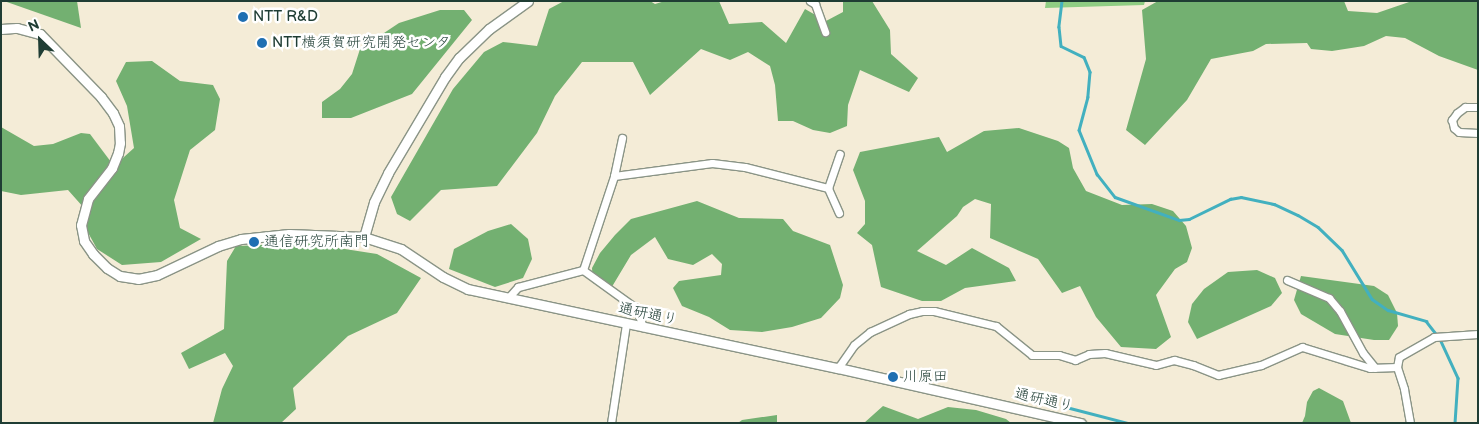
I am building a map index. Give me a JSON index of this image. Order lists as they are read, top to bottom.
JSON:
{
  "streets": {
    "street": ["通研通り"]
  },
  "places": [
    "NTT R&D",
    "NTT横須賀研究開発センタ",
    "通信研究所南門",
    "川原田"
  ],
  "north": "top left"
}
